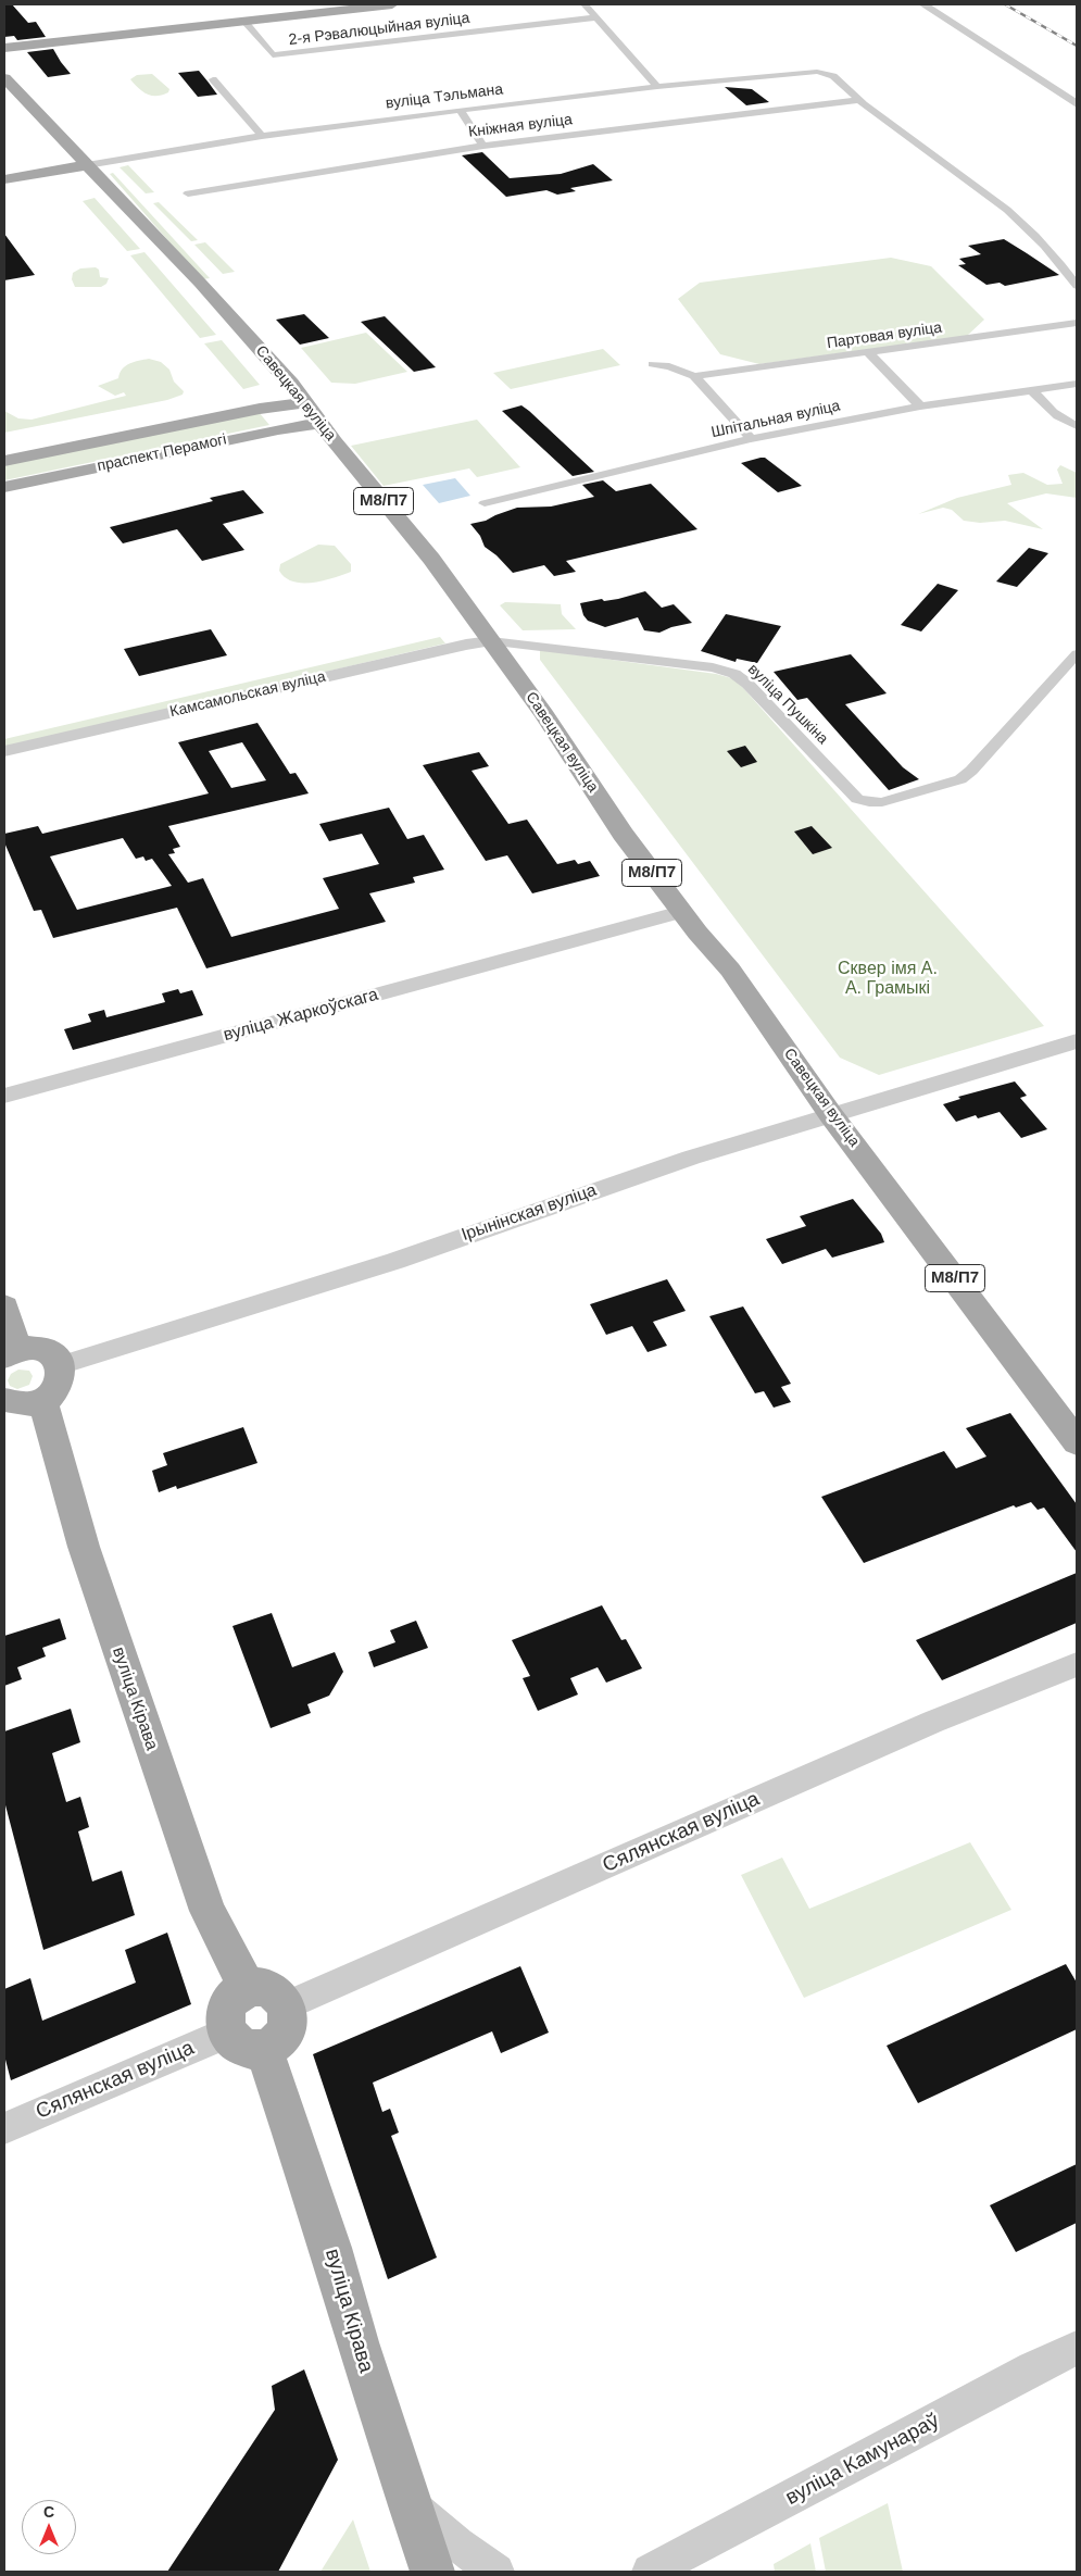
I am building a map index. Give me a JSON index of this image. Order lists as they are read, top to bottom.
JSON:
{
  "streets": {
    "main road": [
      "Савецкая вуліца",
      "праспект Перамогі",
      "М8/П7",
      "вуліца Кірава"
    ],
    "street": [
      "2-я Рэвалюцыйная вуліца",
      "вуліца Тэльмана",
      "Кніжная вуліца",
      "Партовая вуліца",
      "Шпітальная вуліца",
      "Камсамольская вуліца",
      "вуліца Пушкіна",
      "Ірынінская вуліца",
      "Сялянская вуліца",
      "вуліца Камунараў"
    ]
  },
  "crossings": [
    ["вуліца Тэльмана", "Кніжная вуліца"],
    ["вуліца Тэльмана", "Савецкая вуліца"],
    ["Савецкая вуліца", "праспект Перамогі"],
    ["Савецкая вуліца", "Камсамольская вуліца"],
    ["Савецкая вуліца", "вуліца Пушкіна"],
    ["Савецкая вуліца", "Ірынінская вуліца"],
    ["Камсамольская вуліца", "вуліца Пушкіна"],
    ["вуліца Кірава", "Сялянская вуліца"]
  ],
  "parks": ["Сквер імя А. А. Грамыкі"],
  "north": "top"
}
